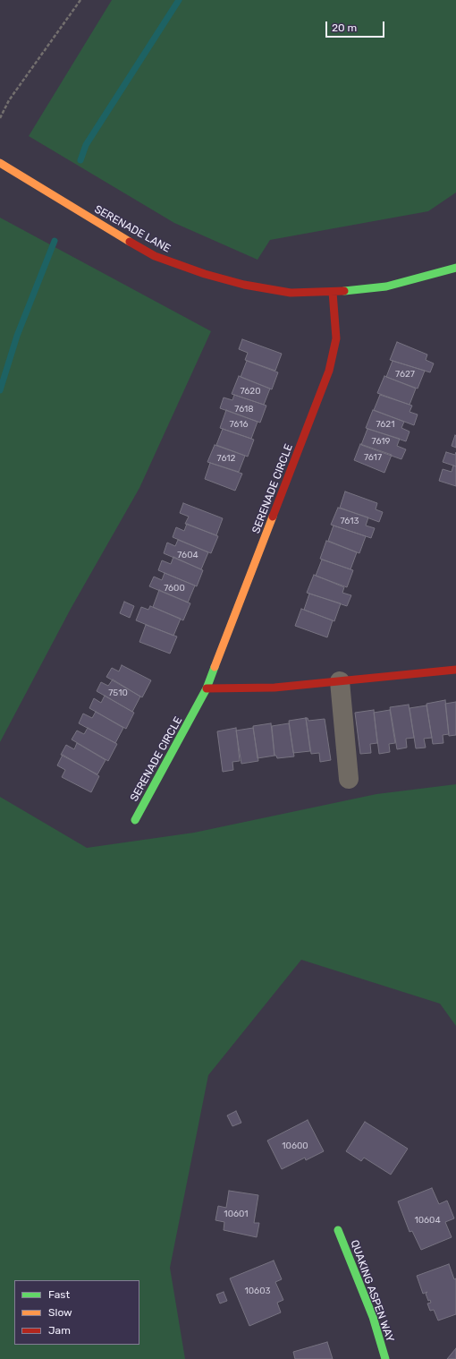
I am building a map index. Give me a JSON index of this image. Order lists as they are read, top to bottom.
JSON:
{
  "streets": {
    "street": ["SERENADE LANE", "SERENADE CIRCLE", "QUAKING ASPEN WAY"]
  },
  "crossings": [
    ["SERENADE LANE", "SERENADE CIRCLE"]
  ],
  "house_numbers": [
    "7627",
    "7620",
    "7618",
    "7616",
    "7621",
    "7619",
    "7617",
    "7612",
    "7613",
    "7604",
    "7600",
    "7510",
    "10600",
    "10601",
    "10604",
    "10603"
  ],
  "legend": ["Fast", "Slow", "Jam"],
  "scale_bar": "20 m"
}
